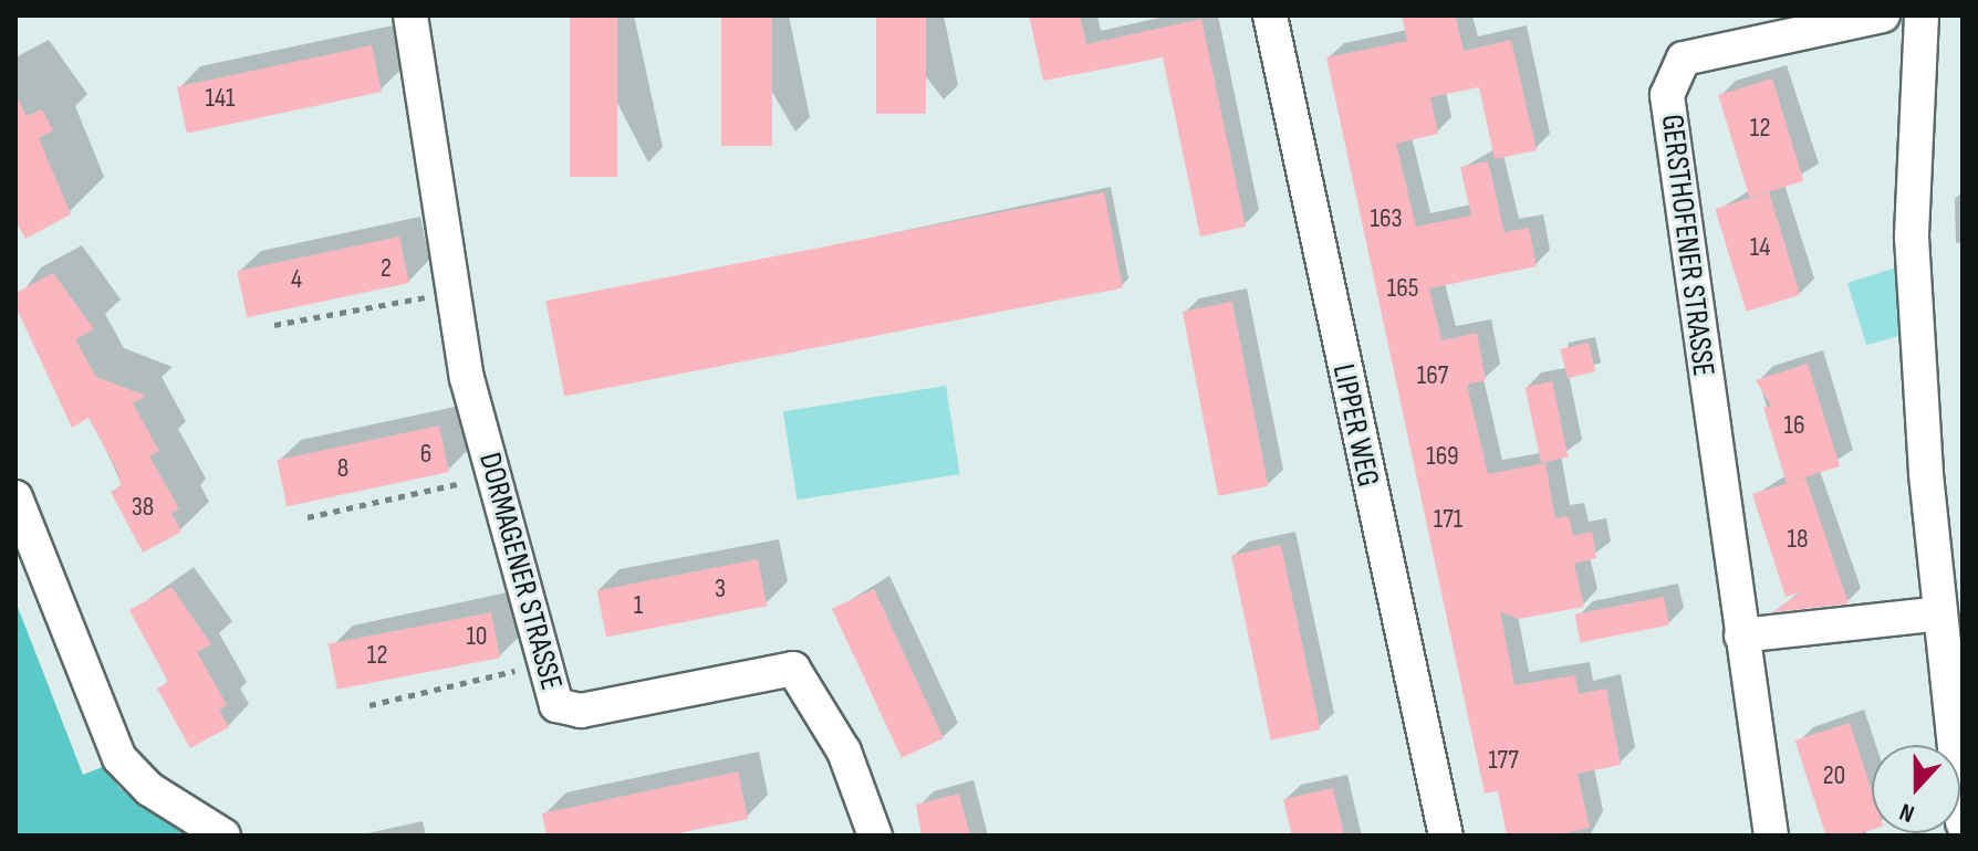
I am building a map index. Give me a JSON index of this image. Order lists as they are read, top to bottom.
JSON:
{
  "streets": {
    "street": ["GERSTHOFENER STRASSE", "LIPPER WEG", "DORMAGENER STRASSE"]
  },
  "house_numbers": [
    "141",
    "12",
    "163",
    "14",
    "2",
    "4",
    "165",
    "167",
    "16",
    "6",
    "169",
    "8",
    "38",
    "171",
    "18",
    "3",
    "1",
    "10",
    "12",
    "177",
    "20"
  ],
  "north": "bottom"
}
